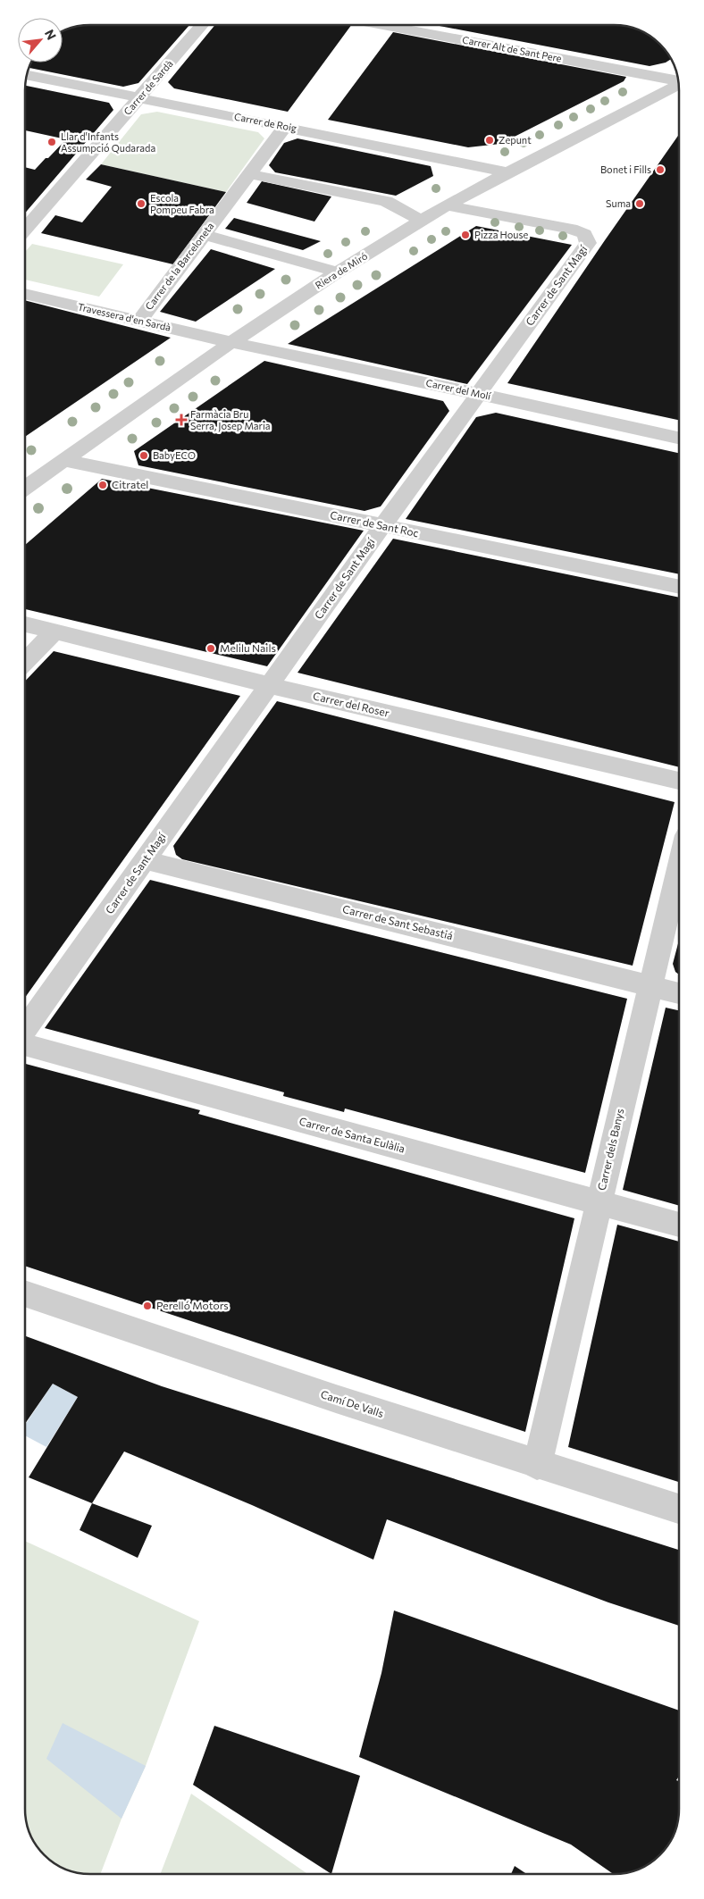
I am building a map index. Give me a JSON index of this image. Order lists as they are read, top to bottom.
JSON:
{
  "streets": {
    "street": [
      "Carrer Alt de Sant Pere",
      "Carrer de Sardà",
      "Carrer de Roig",
      "Carrer de la Barceloneta",
      "Riera de Miró",
      "Carrer de Sant Magí",
      "Travessera d'en Sardà",
      "Carrer del Molí",
      "Carrer de Sant Roc",
      "Carrer del Roser",
      "Carrer de Sant Sebastiá",
      "Carrer de Santa Eulàlia",
      "Carrer dels Banys",
      "Camí De Valls"
    ]
  },
  "crossings": [
    ["Carrer de Sardà", "Carrer de Roig"],
    ["Carrer de Roig", "Carrer de la Barceloneta"],
    ["Carrer de Roig", "Riera de Miró"],
    ["Carrer de la Barceloneta", "Travessera d'en Sardà"],
    ["Riera de Miró", "Carrer de Sant Magí"],
    ["Riera de Miró", "Travessera d'en Sardà"],
    ["Riera de Miró", "Carrer del Molí"],
    ["Riera de Miró", "Carrer de Sant Roc"],
    ["Carrer de Sant Magí", "Carrer del Molí"],
    ["Carrer de Sant Magí", "Carrer de Sant Roc"],
    ["Carrer de Sant Magí", "Carrer del Roser"],
    ["Carrer de Sant Magí", "Carrer de Sant Sebastiá"],
    ["Travessera d'en Sardà", "Carrer del Molí"],
    ["Carrer de Sant Sebastiá", "Carrer dels Banys"],
    ["Carrer de Santa Eulàlia", "Carrer dels Banys"],
    ["Carrer dels Banys", "Camí De Valls"]
  ],
  "places": {
    "other": [
      "Zepunt",
      "Llar d'Infants Assumpció Qudarada",
      "Bonet i Fills",
      "Escola Pompeu Fabra",
      "Suma",
      "Pizza House",
      "BabyECO",
      "Citratel",
      "Melilu Nails",
      "Perelló Motors"
    ],
    "health": ["Farmàcia Bru Serra, Josep Maria"]
  },
  "north": "top right"
}
